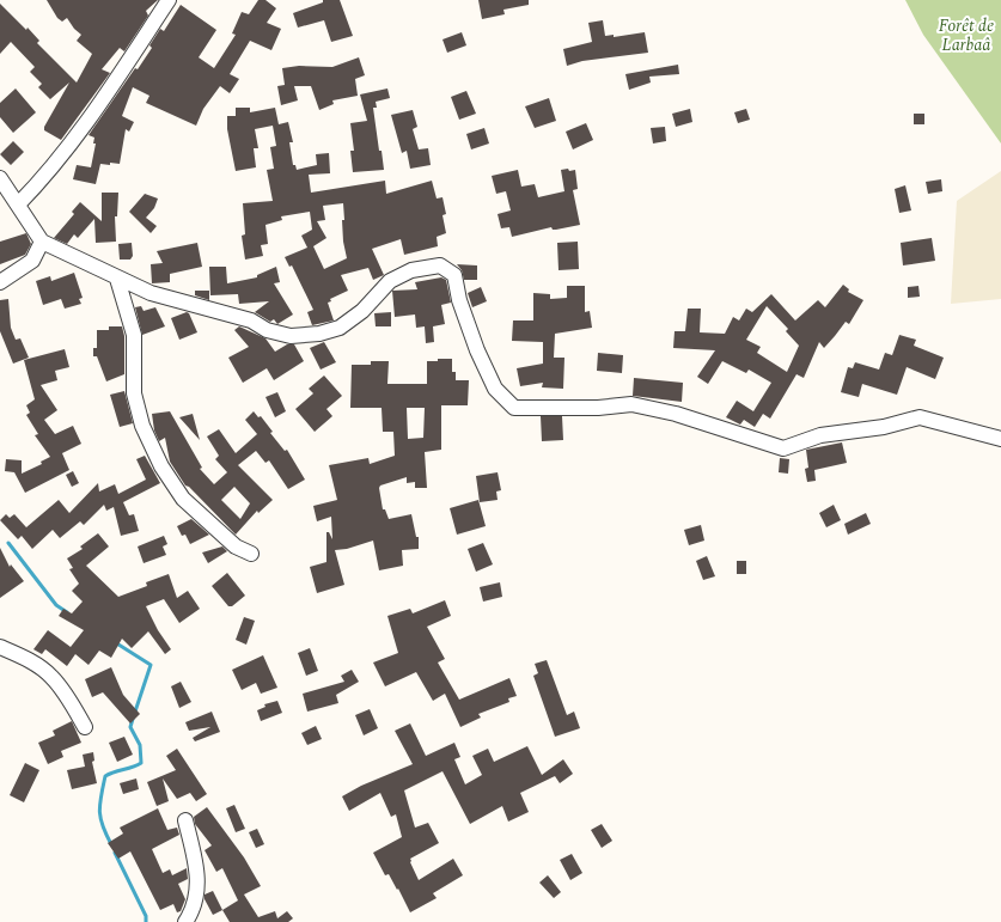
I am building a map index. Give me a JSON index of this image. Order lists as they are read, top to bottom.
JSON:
{
  "parks": ["Forêt de Larbaâ"]
}
